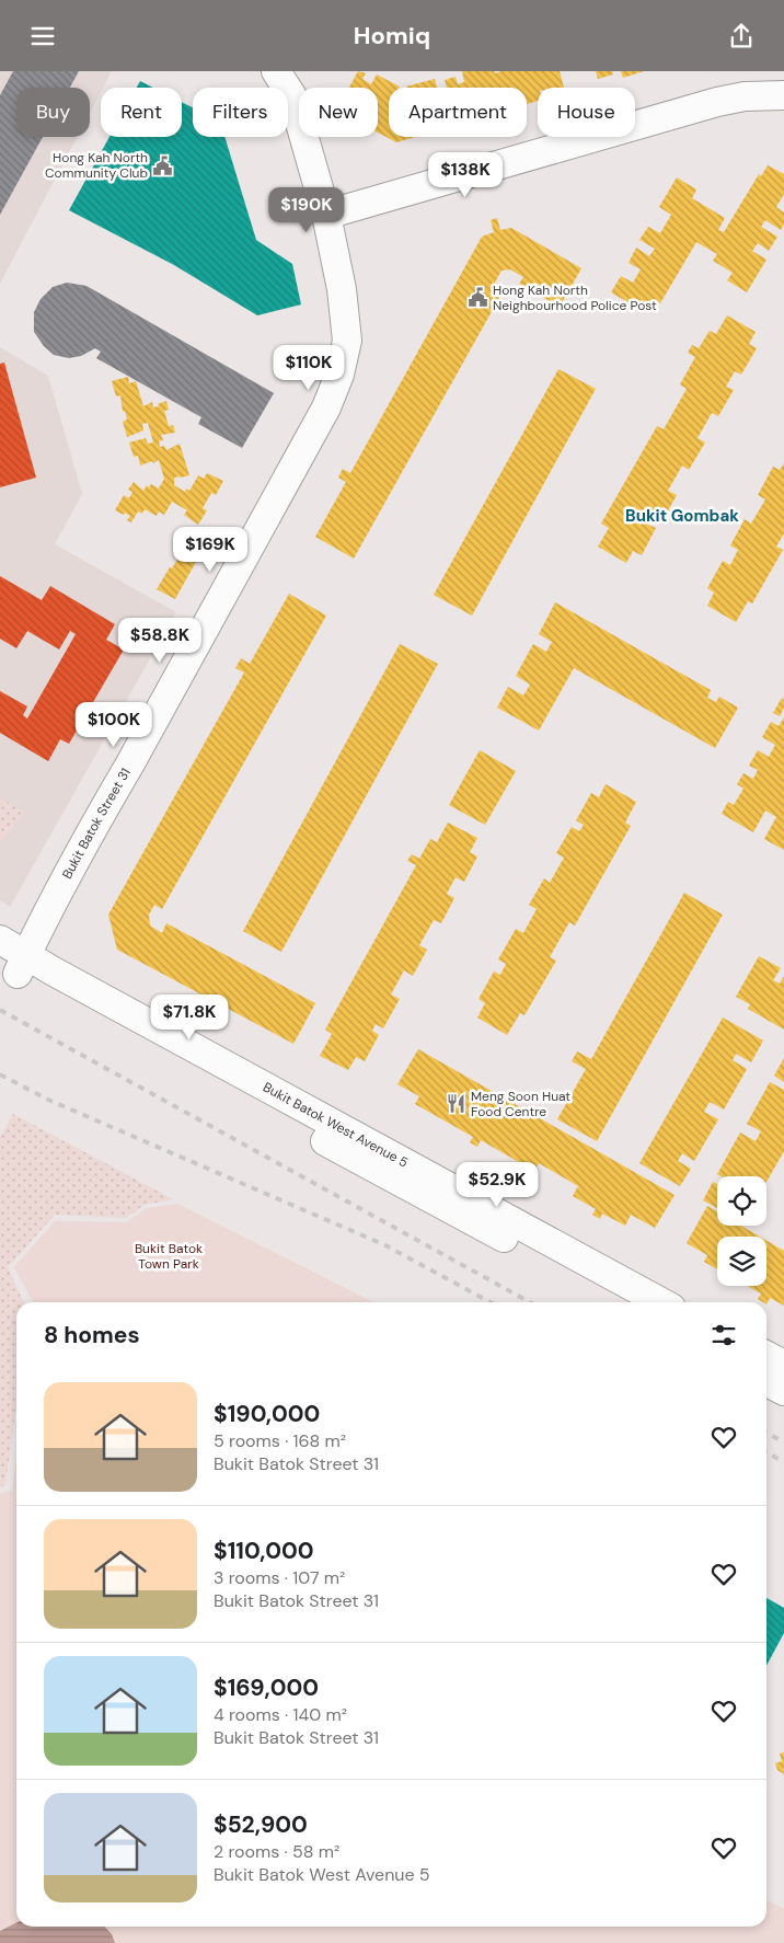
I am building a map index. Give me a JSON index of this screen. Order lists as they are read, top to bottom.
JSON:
{
  "streets": {
    "street": ["Bukit Batok Street 31", "Bukit Batok West Avenue 5"]
  },
  "crossings": [
    ["Bukit Batok Street 31", "Bukit Batok West Avenue 5"]
  ],
  "districts": ["Bukit Gombak"],
  "parks": ["Bukit Batok Town Park"],
  "places": {
    "public building": ["Hong Kah North Community Club", "Hong Kah North Neighbourhood Police Post"],
    "restaurant": ["Meng Soon Huat Food Centre"]
  },
  "page": {
    "header": "Homiq",
    "chip": [
      "Buy",
      "Rent",
      "Filters",
      "New",
      "Apartment",
      "House"
    ],
    "price": [
      "$138K",
      "$190K",
      "$110K",
      "$169K",
      "$58.8K",
      "$100K",
      "$71.8K",
      "$52.9K"
    ],
    "heading": "8 homes",
    "list": [
      {
        "name": "$190,000",
        "note": "5 rooms · 168 m² · Bukit Batok Street 31"
      },
      {
        "name": "$110,000",
        "note": "3 rooms · 107 m² · Bukit Batok Street 31"
      },
      {
        "name": "$169,000",
        "note": "4 rooms · 140 m² · Bukit Batok Street 31"
      },
      {
        "name": "$52,900",
        "note": "2 rooms · 58 m² · Bukit Batok West Avenue 5"
      }
    ]
  }
}
